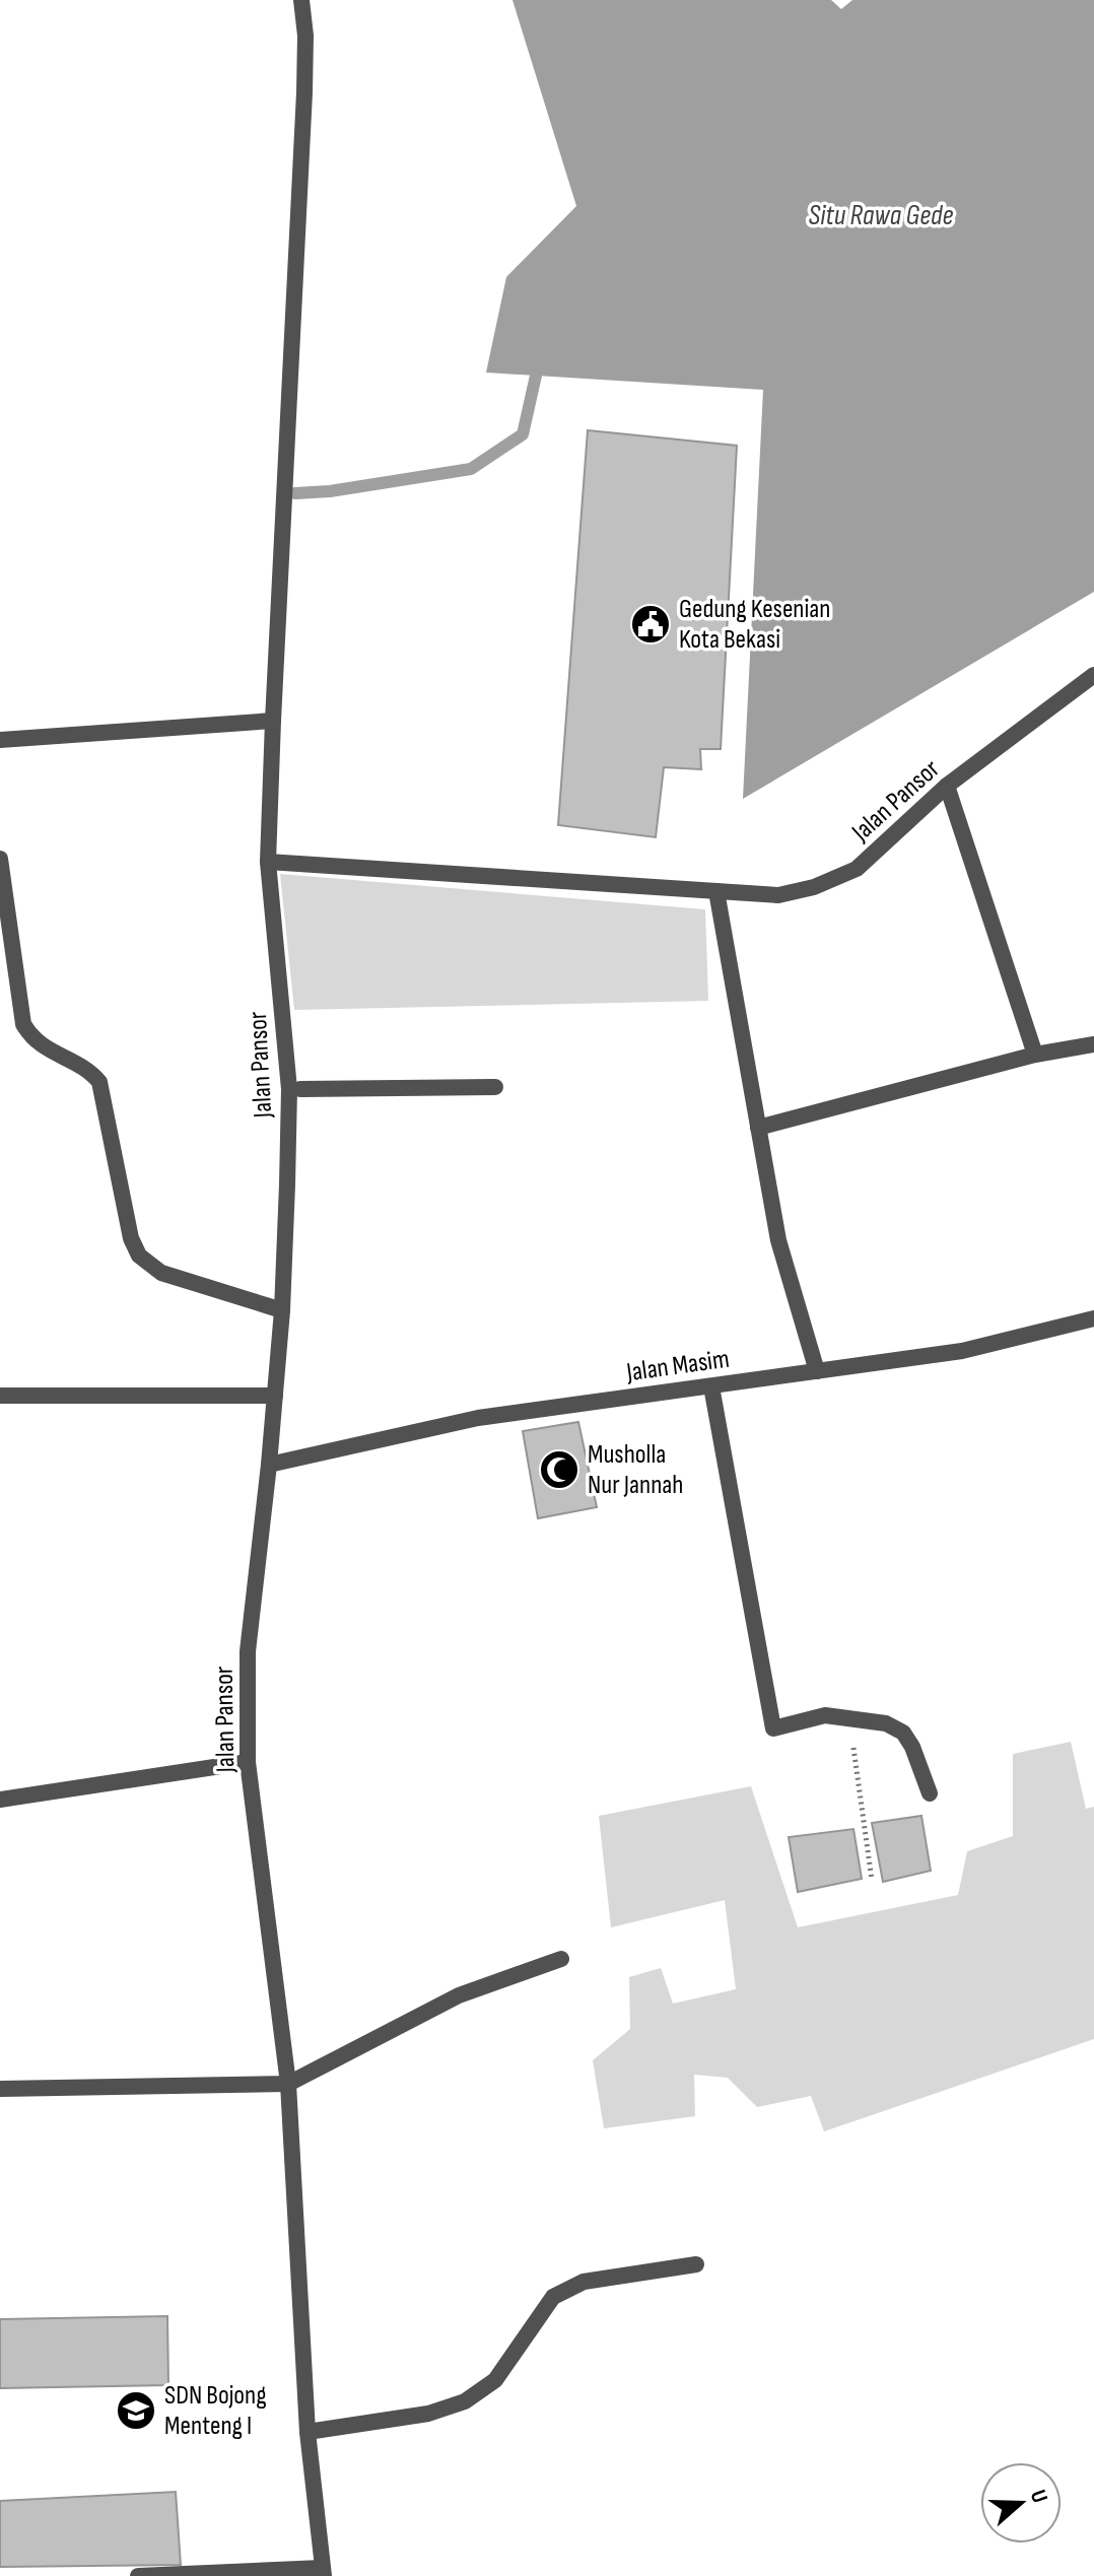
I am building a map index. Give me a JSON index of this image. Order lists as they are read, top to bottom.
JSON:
{
  "streets": {
    "street": ["Jalan Pansor", "Jalan Masim"]
  },
  "crossings": [
    ["Jalan Pansor", "Jalan Masim"]
  ],
  "water": ["Situ Rawa Gede"],
  "places": {
    "public building": ["Gedung Kesenian Kota Bekasi"],
    "mosque": ["Musholla Nur Jannah"],
    "school or university": ["SDN Bojong Menteng I"]
  },
  "north": "right"
}
